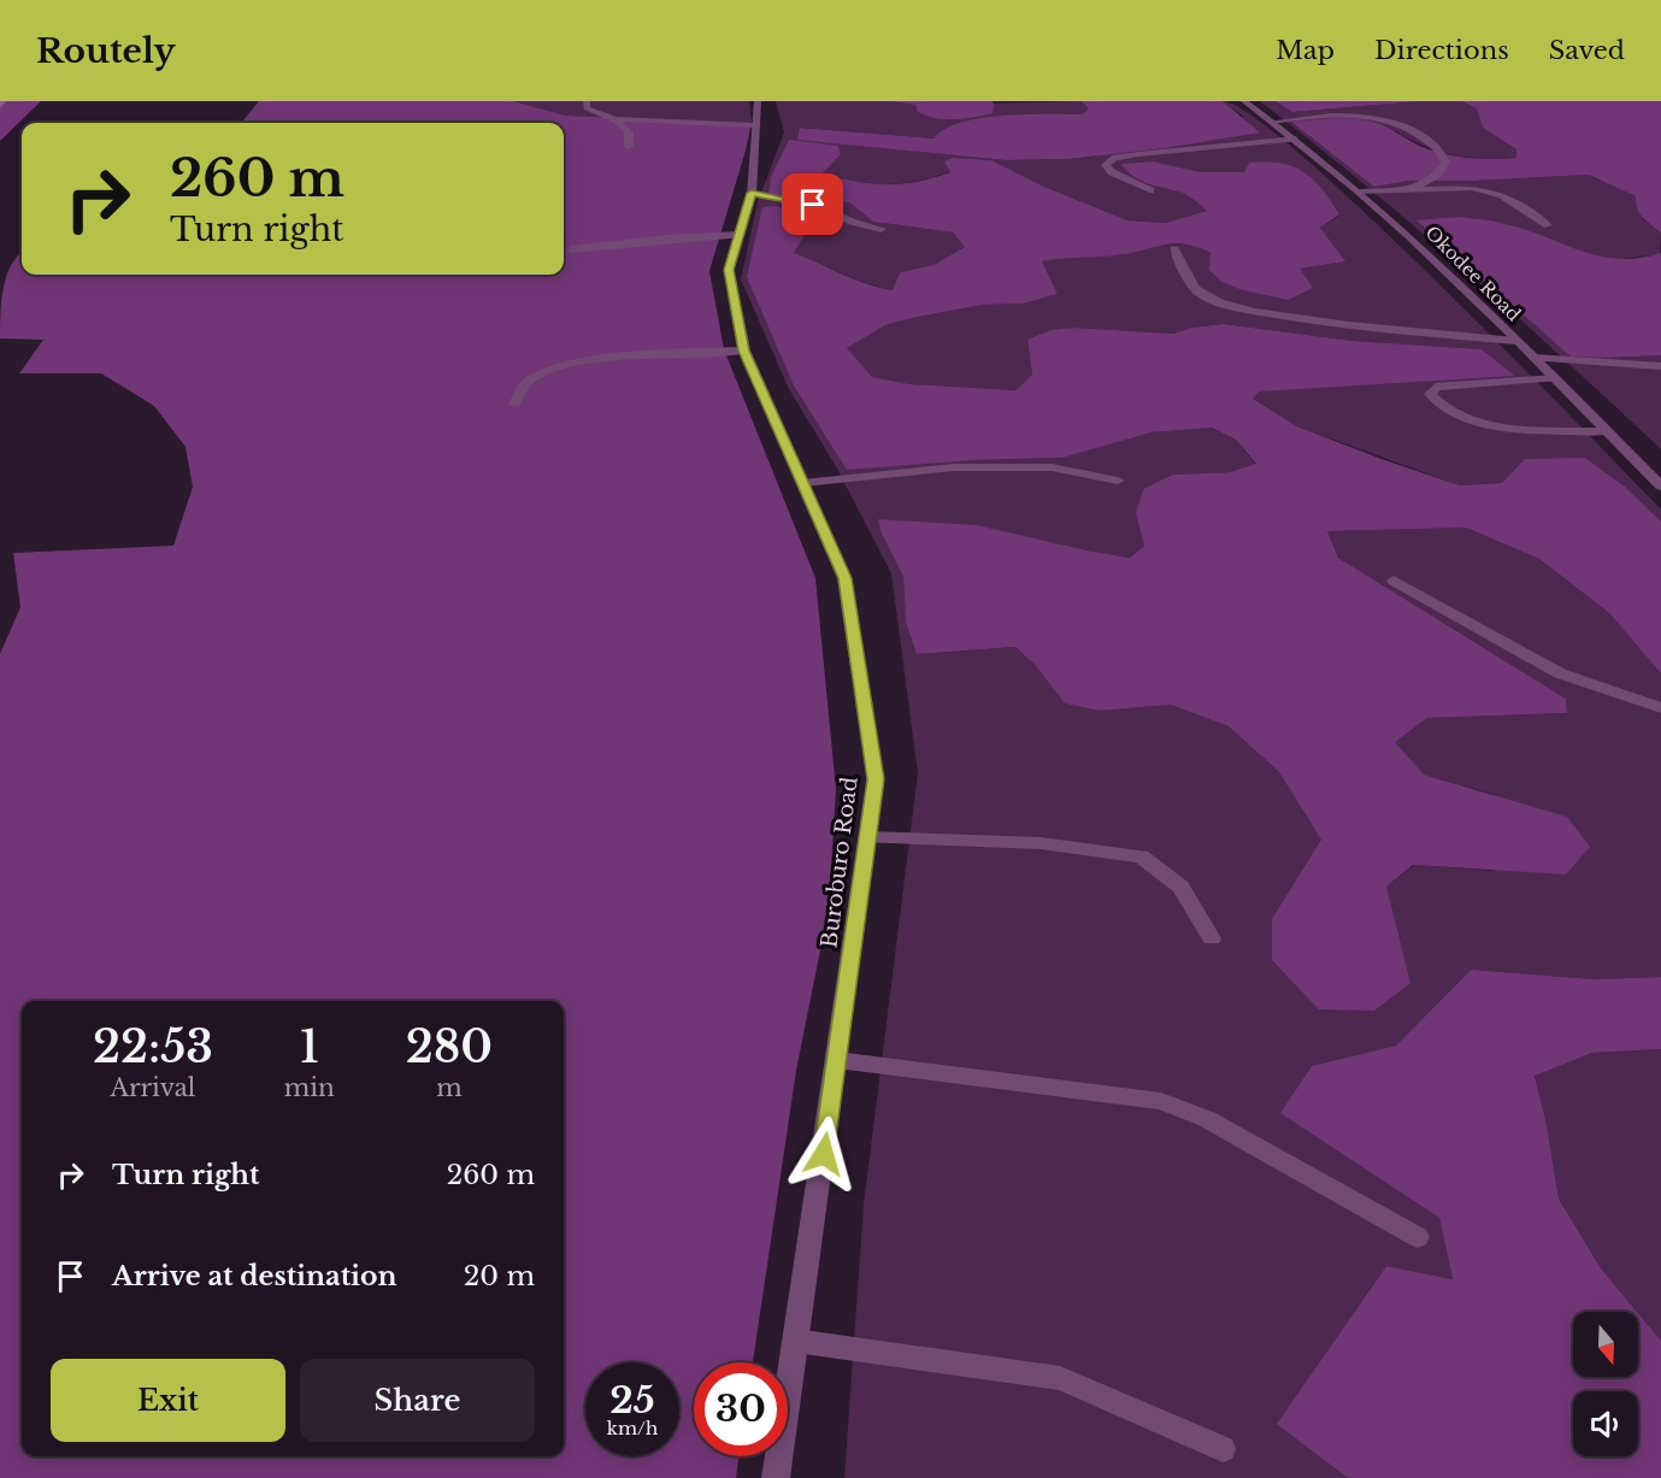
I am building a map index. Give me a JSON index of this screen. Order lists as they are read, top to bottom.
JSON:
{
  "streets": {
    "street": ["Okodee Road", "Buroburo Road"]
  },
  "north": "bottom",
  "page": {
    "header": "Routely",
    "nav": ["Map", "Directions", "Saved"],
    "turn": ["260 m", "Turn right"],
    "eta": [
      "22:53",
      "Arrival",
      "1",
      "min",
      "280",
      "m"
    ],
    "list": [
      {
        "name": "Turn right",
        "value": "260 m"
      },
      {
        "name": "Arrive at destination",
        "value": "20 m"
      }
    ],
    "buttons": ["Exit", "Share"],
    "speed": "25 km/h",
    "limit": "30"
  }
}
